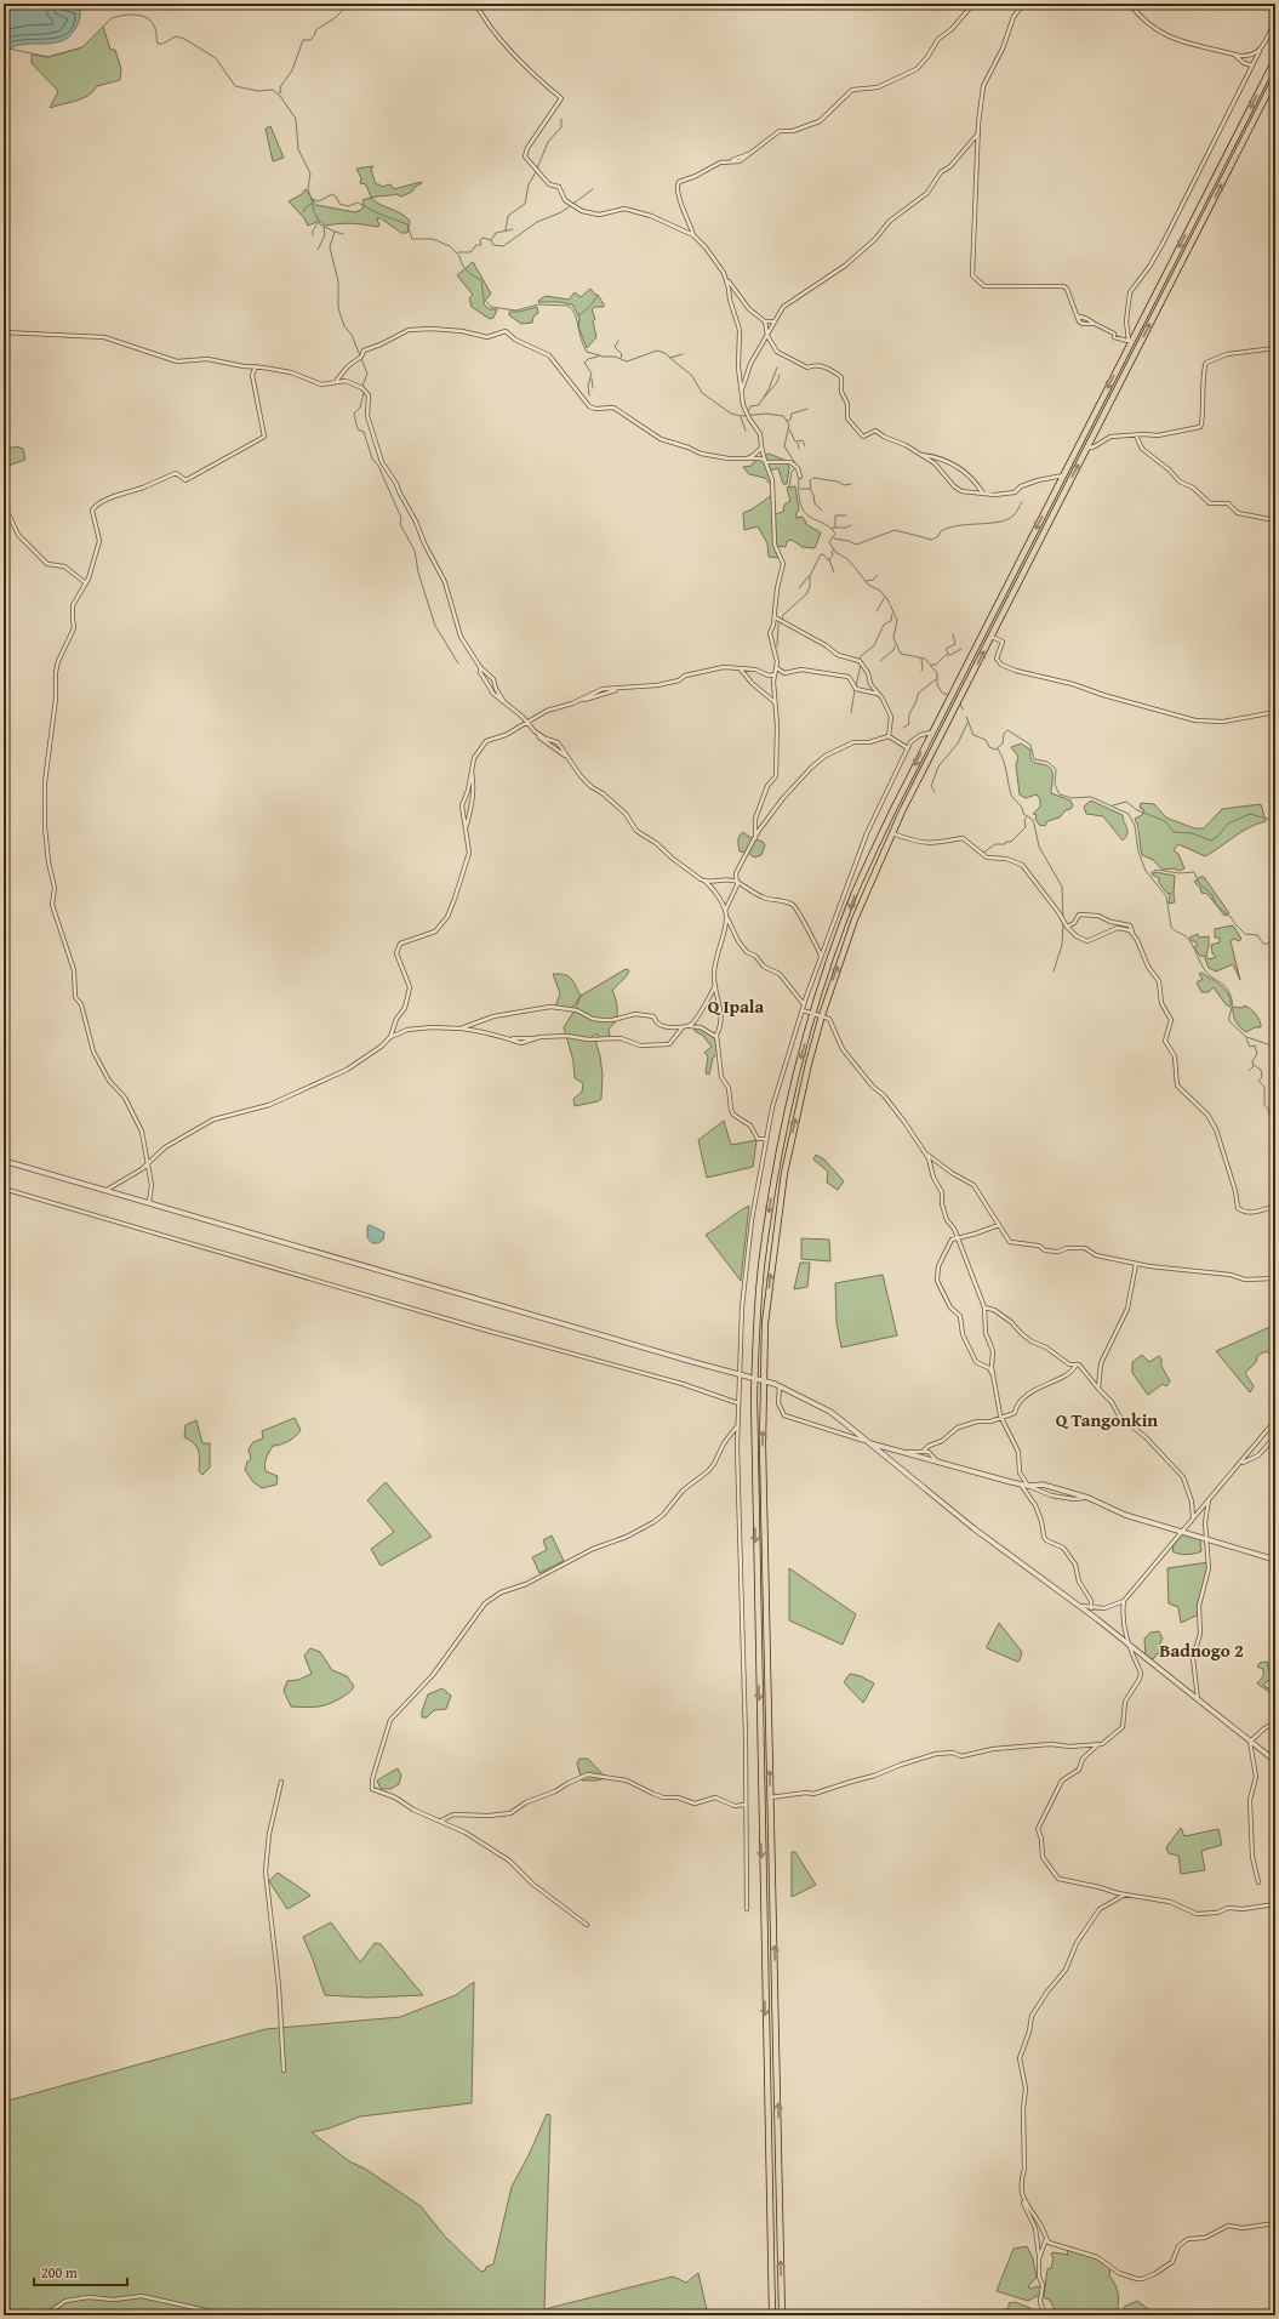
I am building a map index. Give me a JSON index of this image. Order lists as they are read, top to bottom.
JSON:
{
  "districts": ["Q Ipala", "Q Tangonkin", "Badnogo 2"],
  "scale_bar": "200 m"
}
